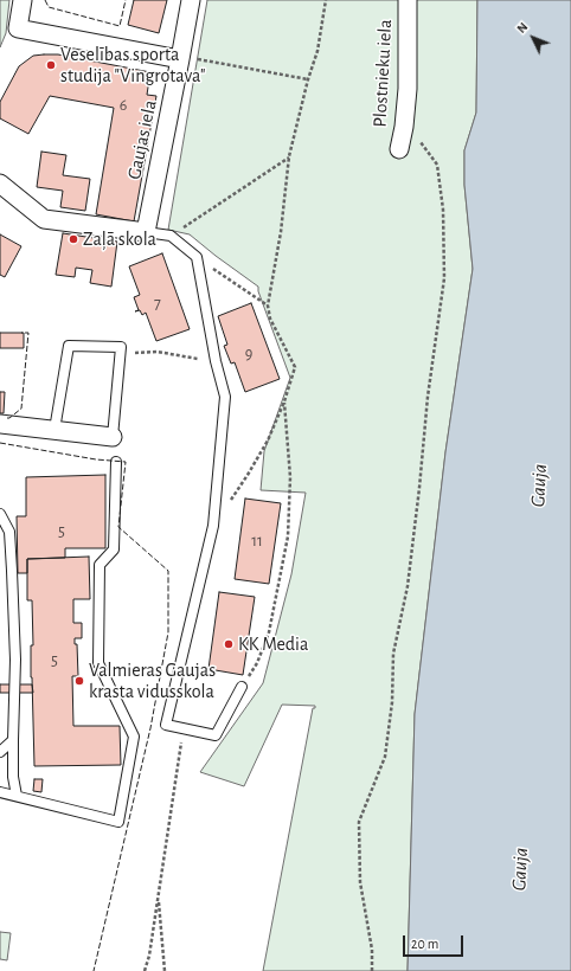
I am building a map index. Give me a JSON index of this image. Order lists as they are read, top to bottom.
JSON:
{
  "streets": {
    "street": ["Plostnieku iela", "Gaujas iela"]
  },
  "water": ["Gauja"],
  "places": [
    "Veselības sporta studija \"Vingrotava\"",
    "Zaļā skola",
    "KK Media",
    "Valmieras Gaujas krasta vidusskola"
  ],
  "house_numbers": [
    "6",
    "7",
    "9",
    "5",
    "11",
    "5"
  ],
  "scale_bar": "20 m",
  "north": "top left"
}
